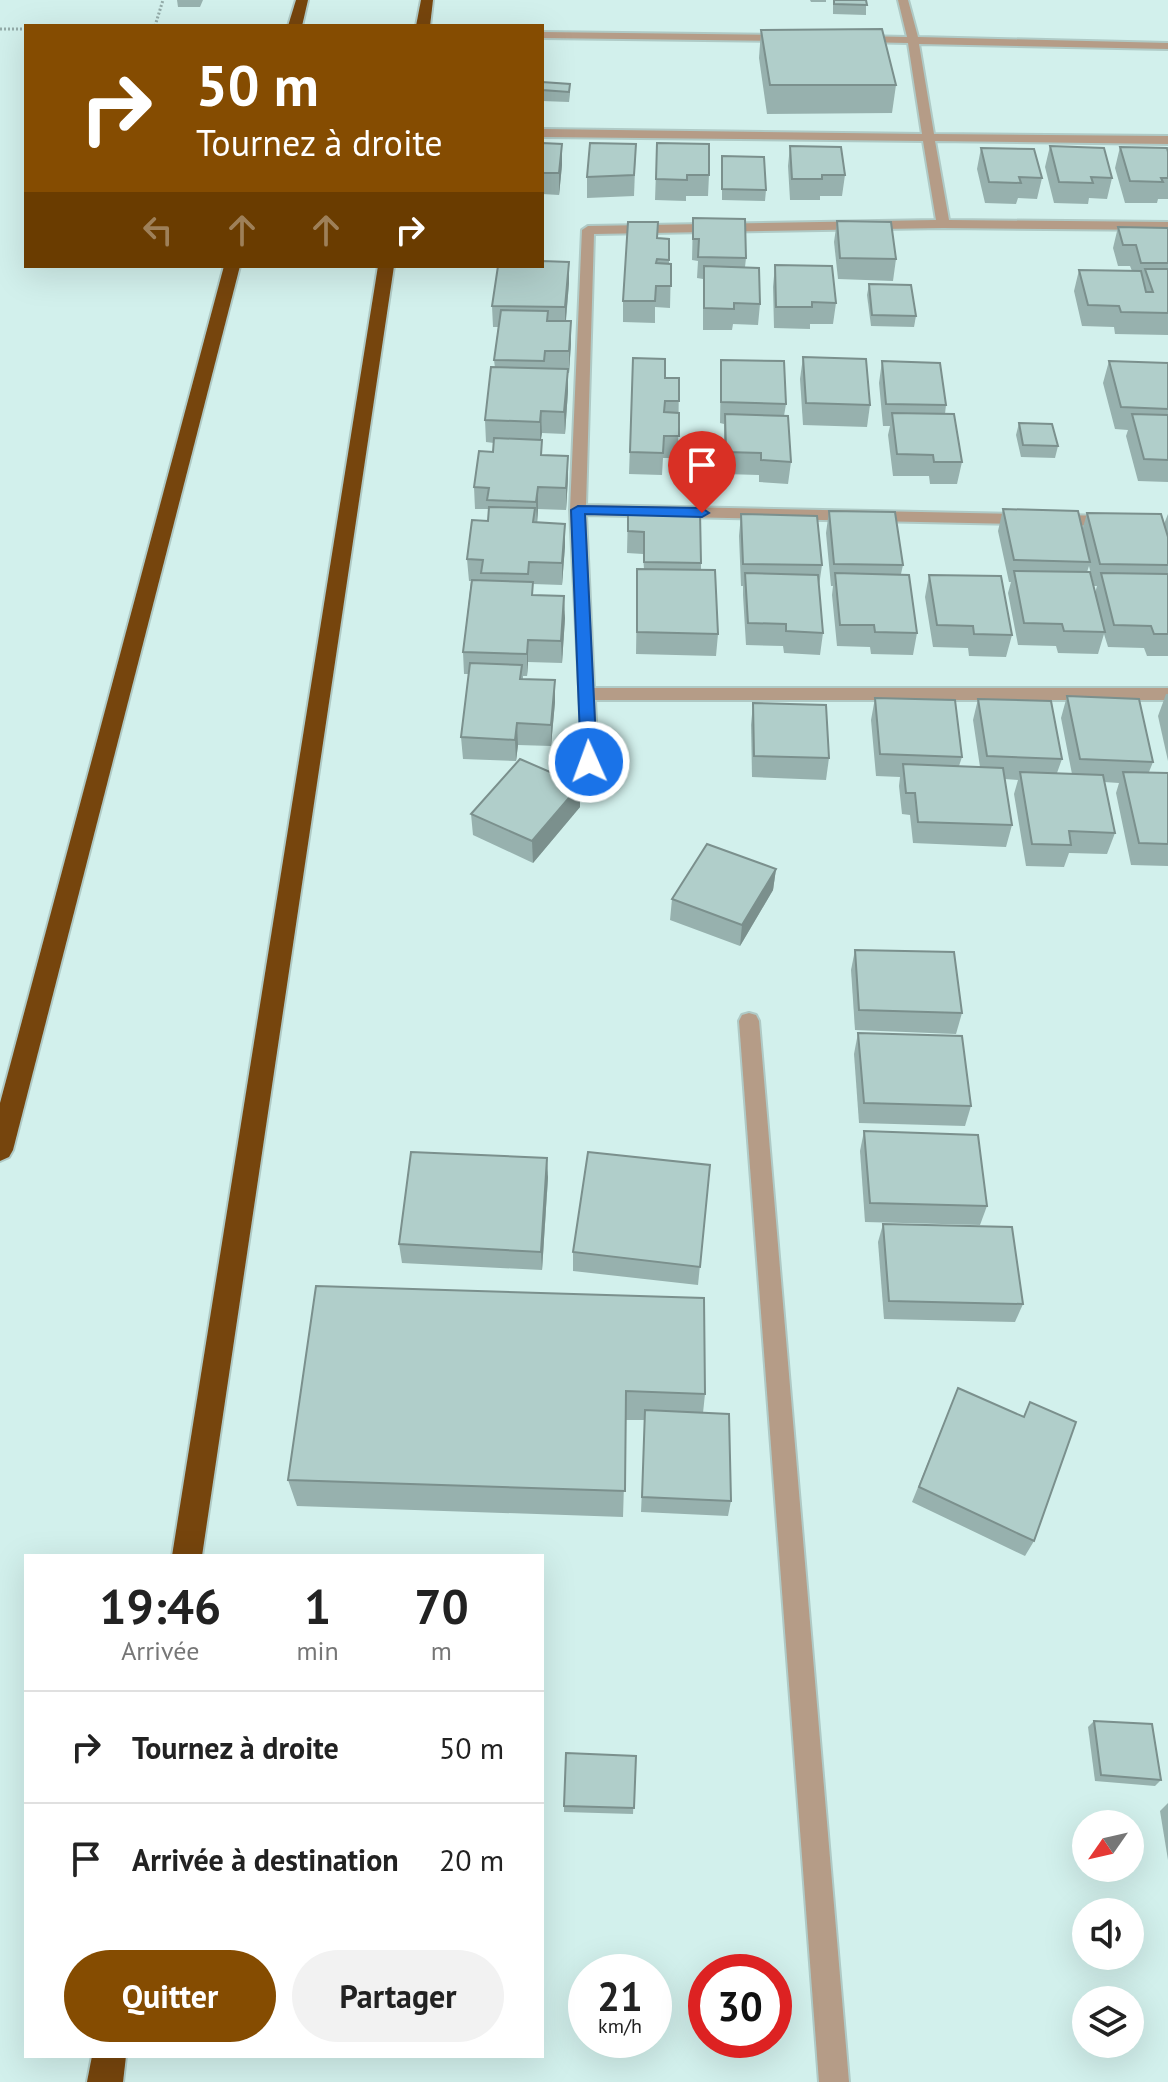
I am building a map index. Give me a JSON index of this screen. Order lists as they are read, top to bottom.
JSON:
{
  "north": "bottom left",
  "page": {
    "turn": ["50 m", "Tournez à droite"],
    "eta": [
      "19:46",
      "Arrivée",
      "1",
      "min",
      "70",
      "m"
    ],
    "list": [
      {
        "name": "Tournez à droite",
        "value": "50 m"
      },
      {
        "name": "Arrivée à destination",
        "value": "20 m"
      }
    ],
    "buttons": ["Quitter", "Partager"],
    "speed": "21 km/h",
    "limit": "30"
  }
}
